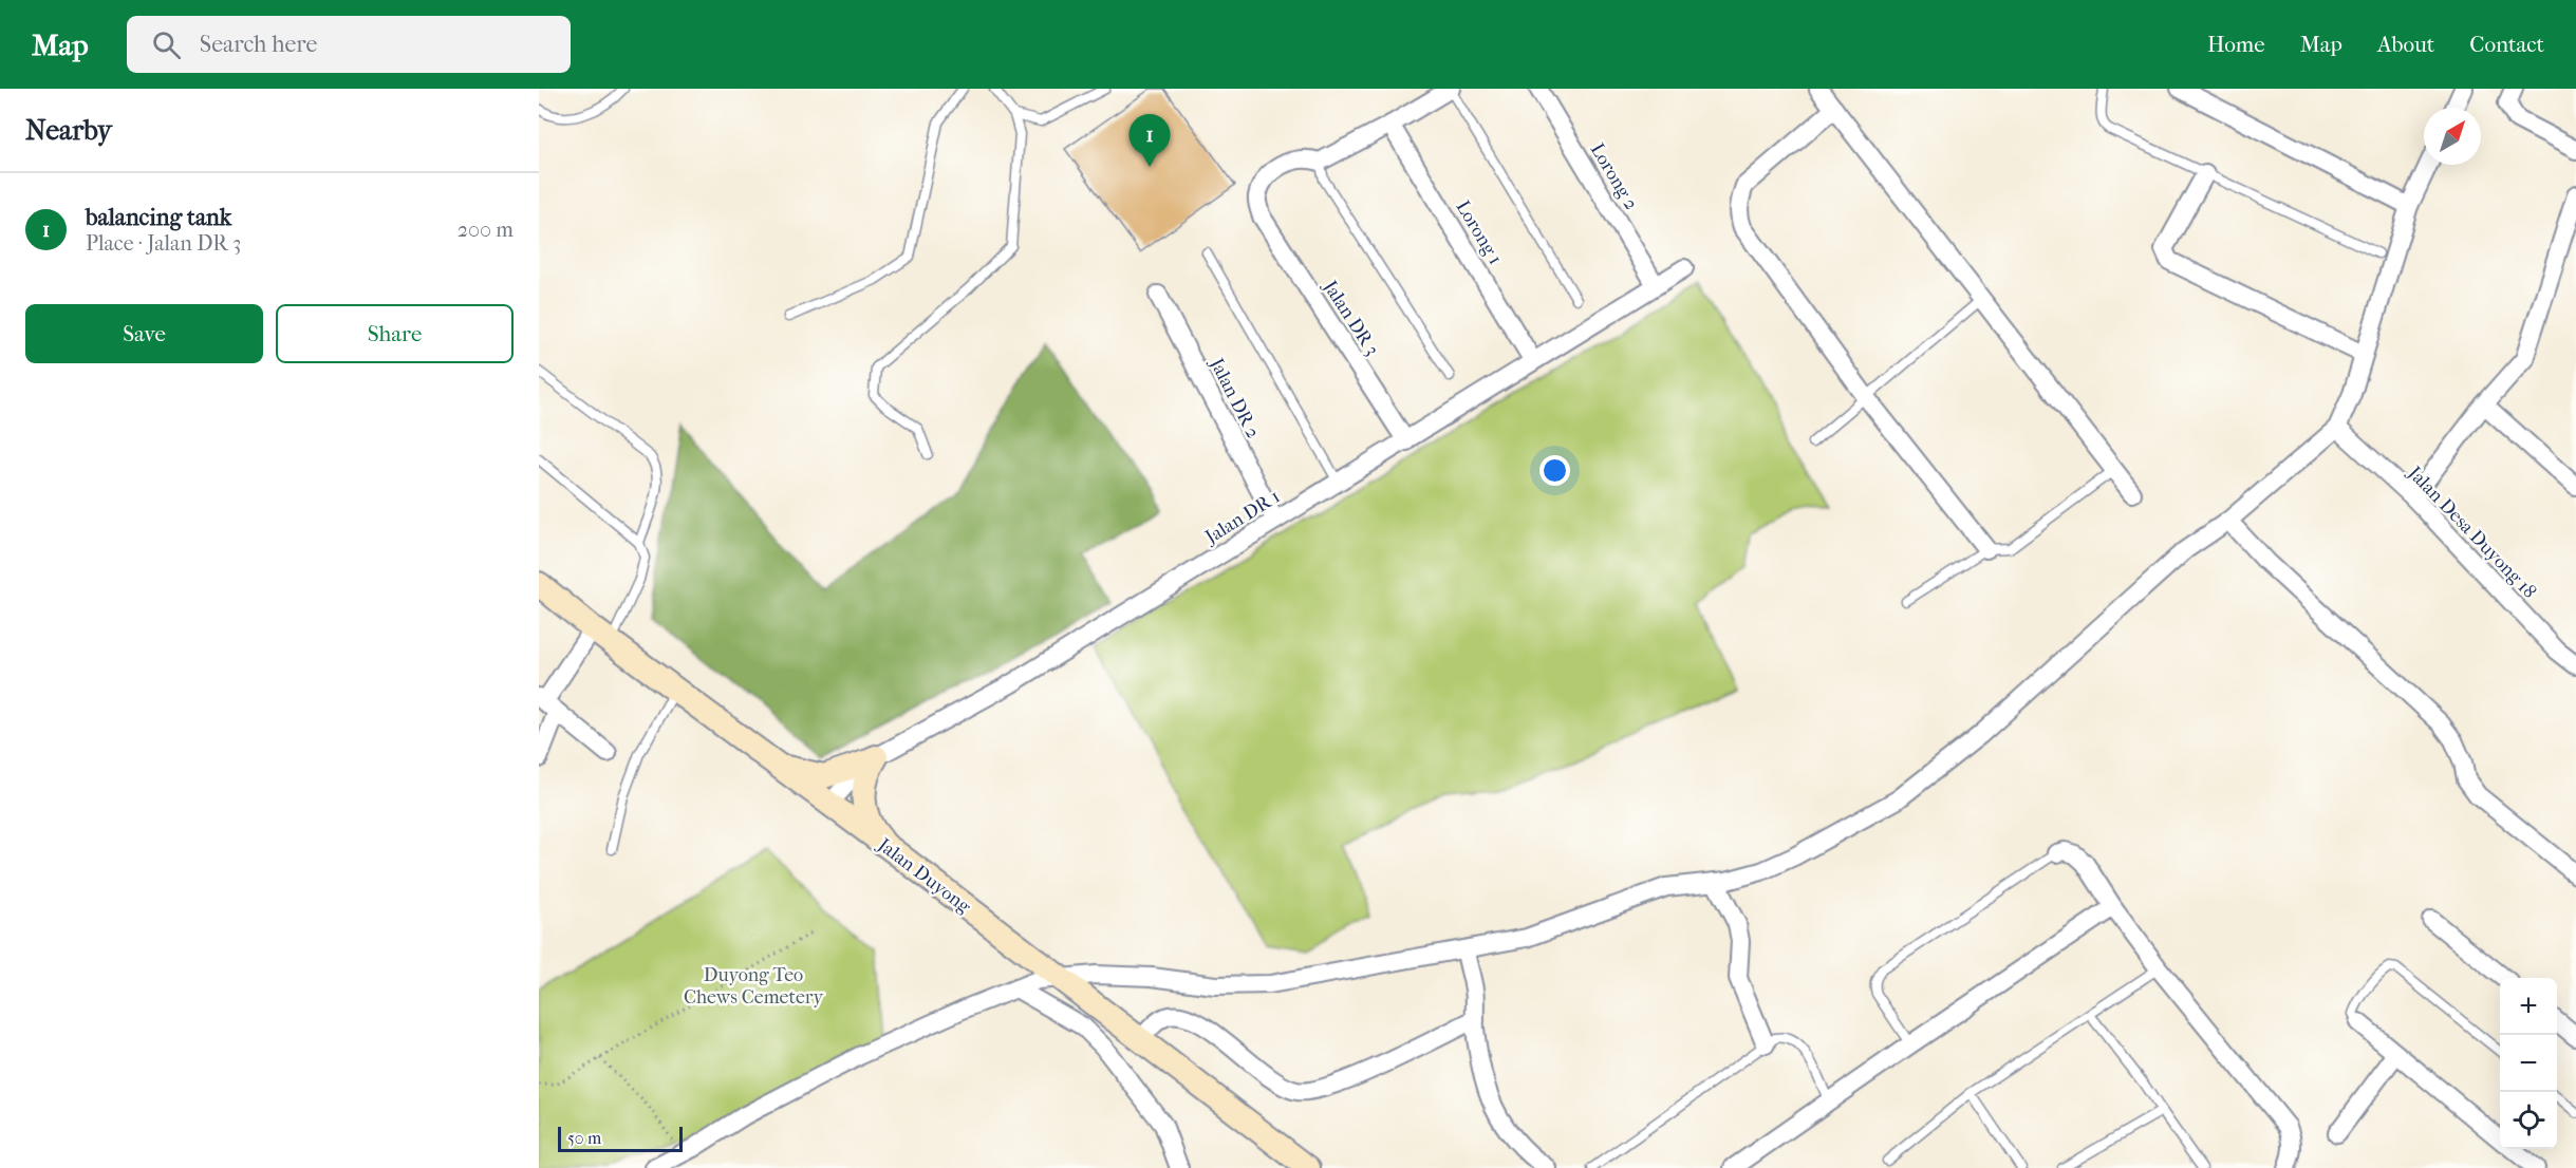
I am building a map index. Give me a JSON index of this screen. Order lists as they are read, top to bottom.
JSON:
{
  "streets": {
    "main road": ["Jalan Duyong"],
    "street": [
      "Lorong 2",
      "Lorong 1",
      "Jalan DR 3",
      "Jalan DR 2",
      "Jalan DR 1",
      "Jalan Desa Duyong 18"
    ]
  },
  "crossings": [
    ["Lorong 2", "Jalan DR 1"],
    ["Lorong 1", "Jalan DR 1"],
    ["Jalan DR 3", "Jalan DR 1"],
    ["Jalan DR 2", "Jalan DR 1"],
    ["Jalan DR 1", "Jalan Duyong"]
  ],
  "parks": ["Duyong Teo Chews Cemetery"],
  "scale_bar": "50 m",
  "north": "top right",
  "page": {
    "header": "Map",
    "search": "Search here",
    "nav": [
      "Home",
      "Map",
      "About",
      "Contact"
    ],
    "heading": "Nearby",
    "pins": "1",
    "list": [
      {
        "mark": "1",
        "name": "balancing tank",
        "note": "Place · Jalan DR 3",
        "value": "200 m"
      }
    ],
    "buttons": ["Save", "Share"],
    "map_buttons": ["+", "−"],
    "scale": "50 m"
  }
}
